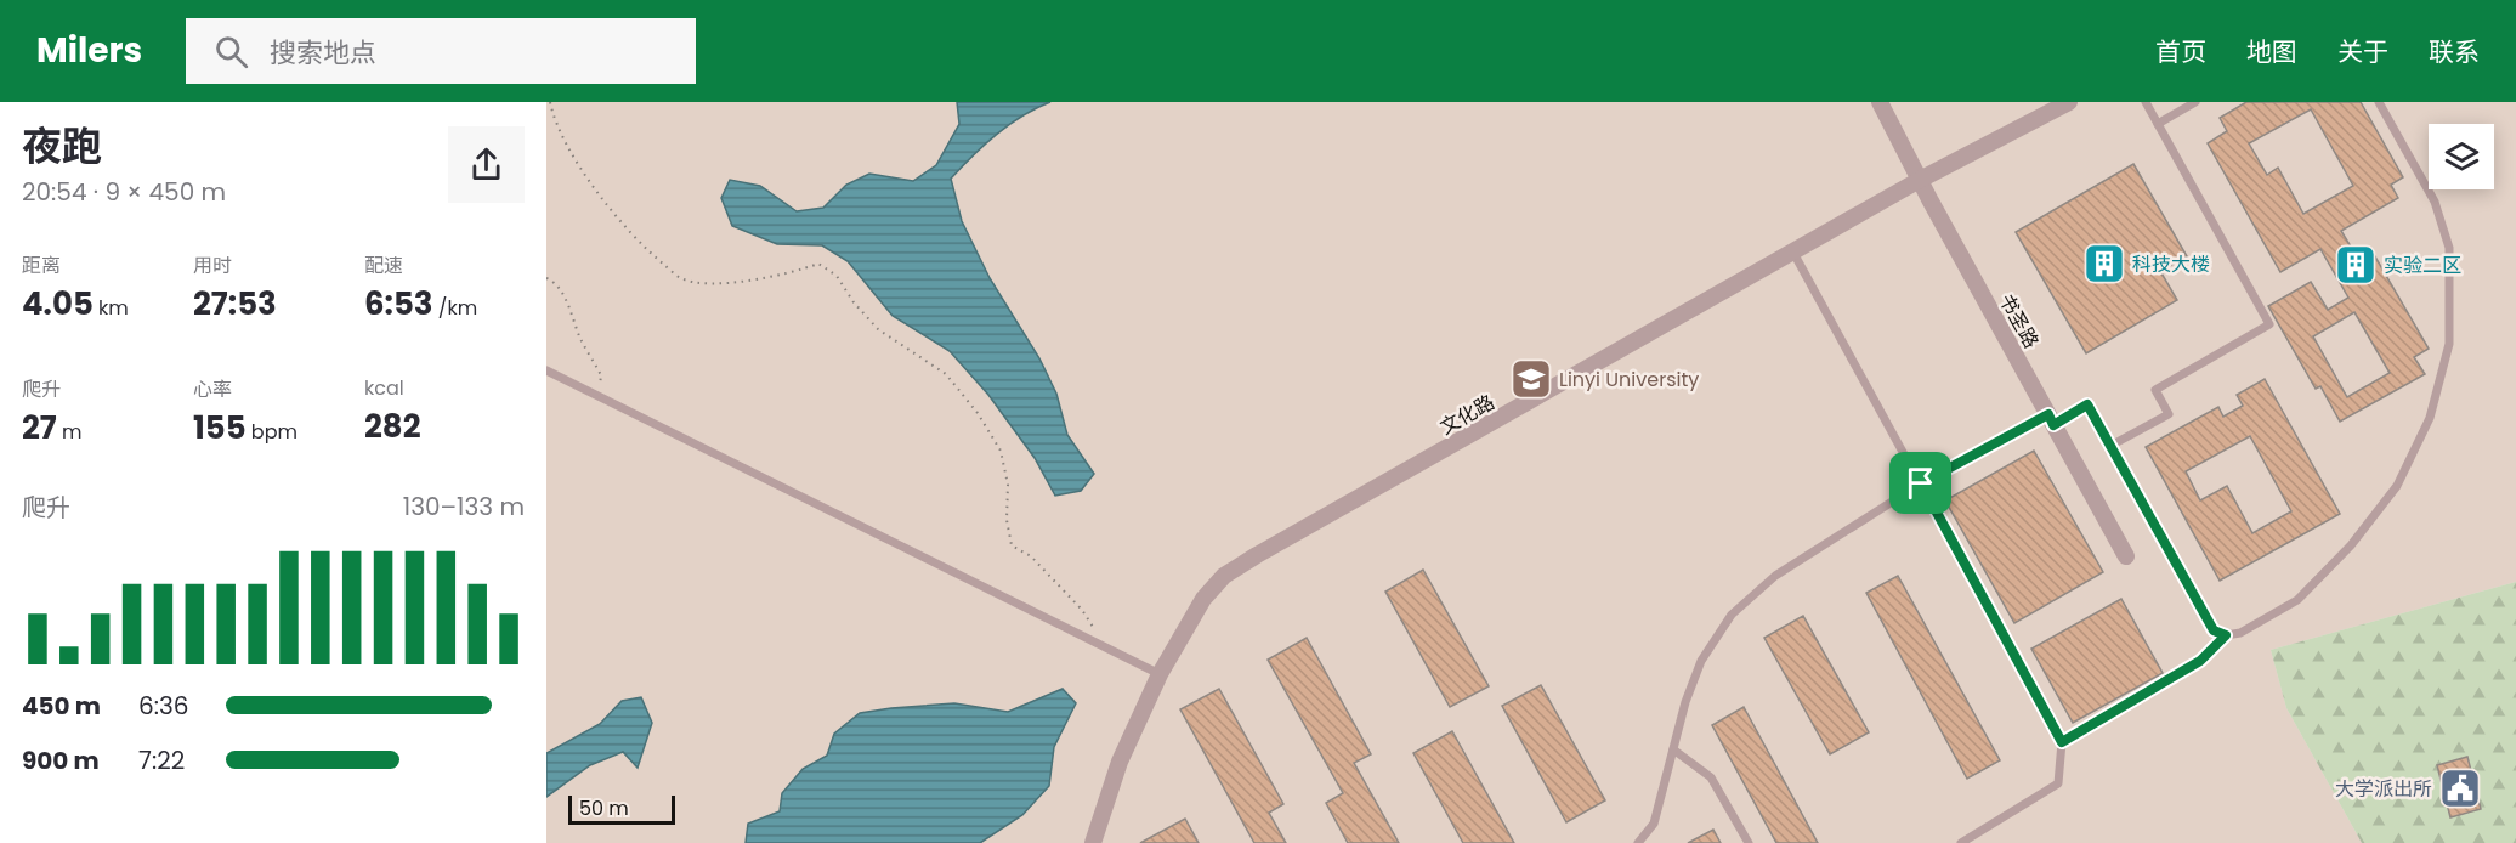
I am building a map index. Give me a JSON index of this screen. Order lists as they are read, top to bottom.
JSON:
{
  "streets": {
    "street": ["书圣路", "文化路"]
  },
  "crossings": [
    ["书圣路", "文化路"]
  ],
  "places": {
    "building": ["科技大楼", "实验二区"],
    "school or university": ["Linyi University"],
    "public building": ["大学派出所"]
  },
  "scale_bar": "50 m",
  "page": {
    "header": "Milers",
    "search": "搜索地点",
    "nav": [
      "首页",
      "地图",
      "关于",
      "联系"
    ],
    "heading": ["夜跑", "20:54 · 9 × 450 m"],
    "stats": [
      ["距离", "4.05 km"],
      ["用时", "27:53"],
      ["配速", "6:53 /km"],
      ["爬升", "27 m"],
      ["心率", "155 bpm"],
      ["kcal", "282"]
    ],
    "chart": ["爬升", "130–133 m"],
    "list": [
      {
        "name": "450 m",
        "note": "6:36"
      },
      {
        "name": "900 m",
        "note": "7:22"
      }
    ],
    "scale": "50 m"
  }
}
